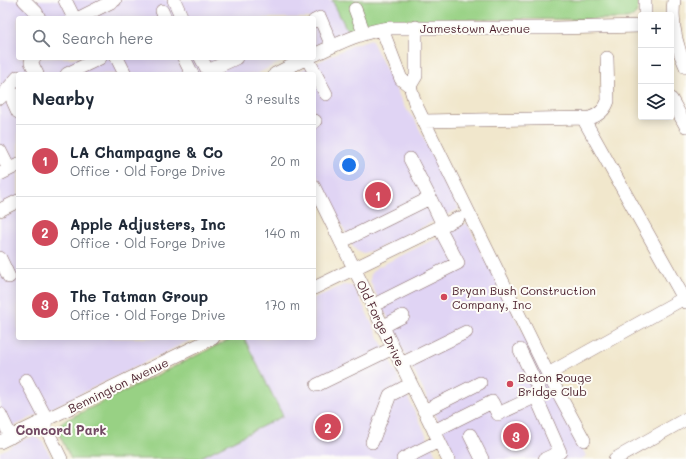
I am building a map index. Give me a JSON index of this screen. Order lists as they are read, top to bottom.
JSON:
{
  "streets": {
    "street": ["Jamestown Avenue", "Old Forge Drive", "Bennington Avenue"]
  },
  "districts": ["Concord Park"],
  "places": ["Bryan Bush Construction Company, Inc", "Baton Rouge Bridge Club"],
  "page": {
    "map_buttons": ["+", "−"],
    "search": "Search here",
    "heading": ["Nearby", "3 results"],
    "list": [
      {
        "mark": "1",
        "name": "LA Champagne & Co",
        "note": "Office · Old Forge Drive",
        "value": "20 m"
      },
      {
        "mark": "2",
        "name": "Apple Adjusters, Inc",
        "note": "Office · Old Forge Drive",
        "value": "140 m"
      },
      {
        "mark": "3",
        "name": "The Tatman Group",
        "note": "Office · Old Forge Drive",
        "value": "170 m"
      }
    ],
    "pins": ["1", "2", "3"]
  }
}
